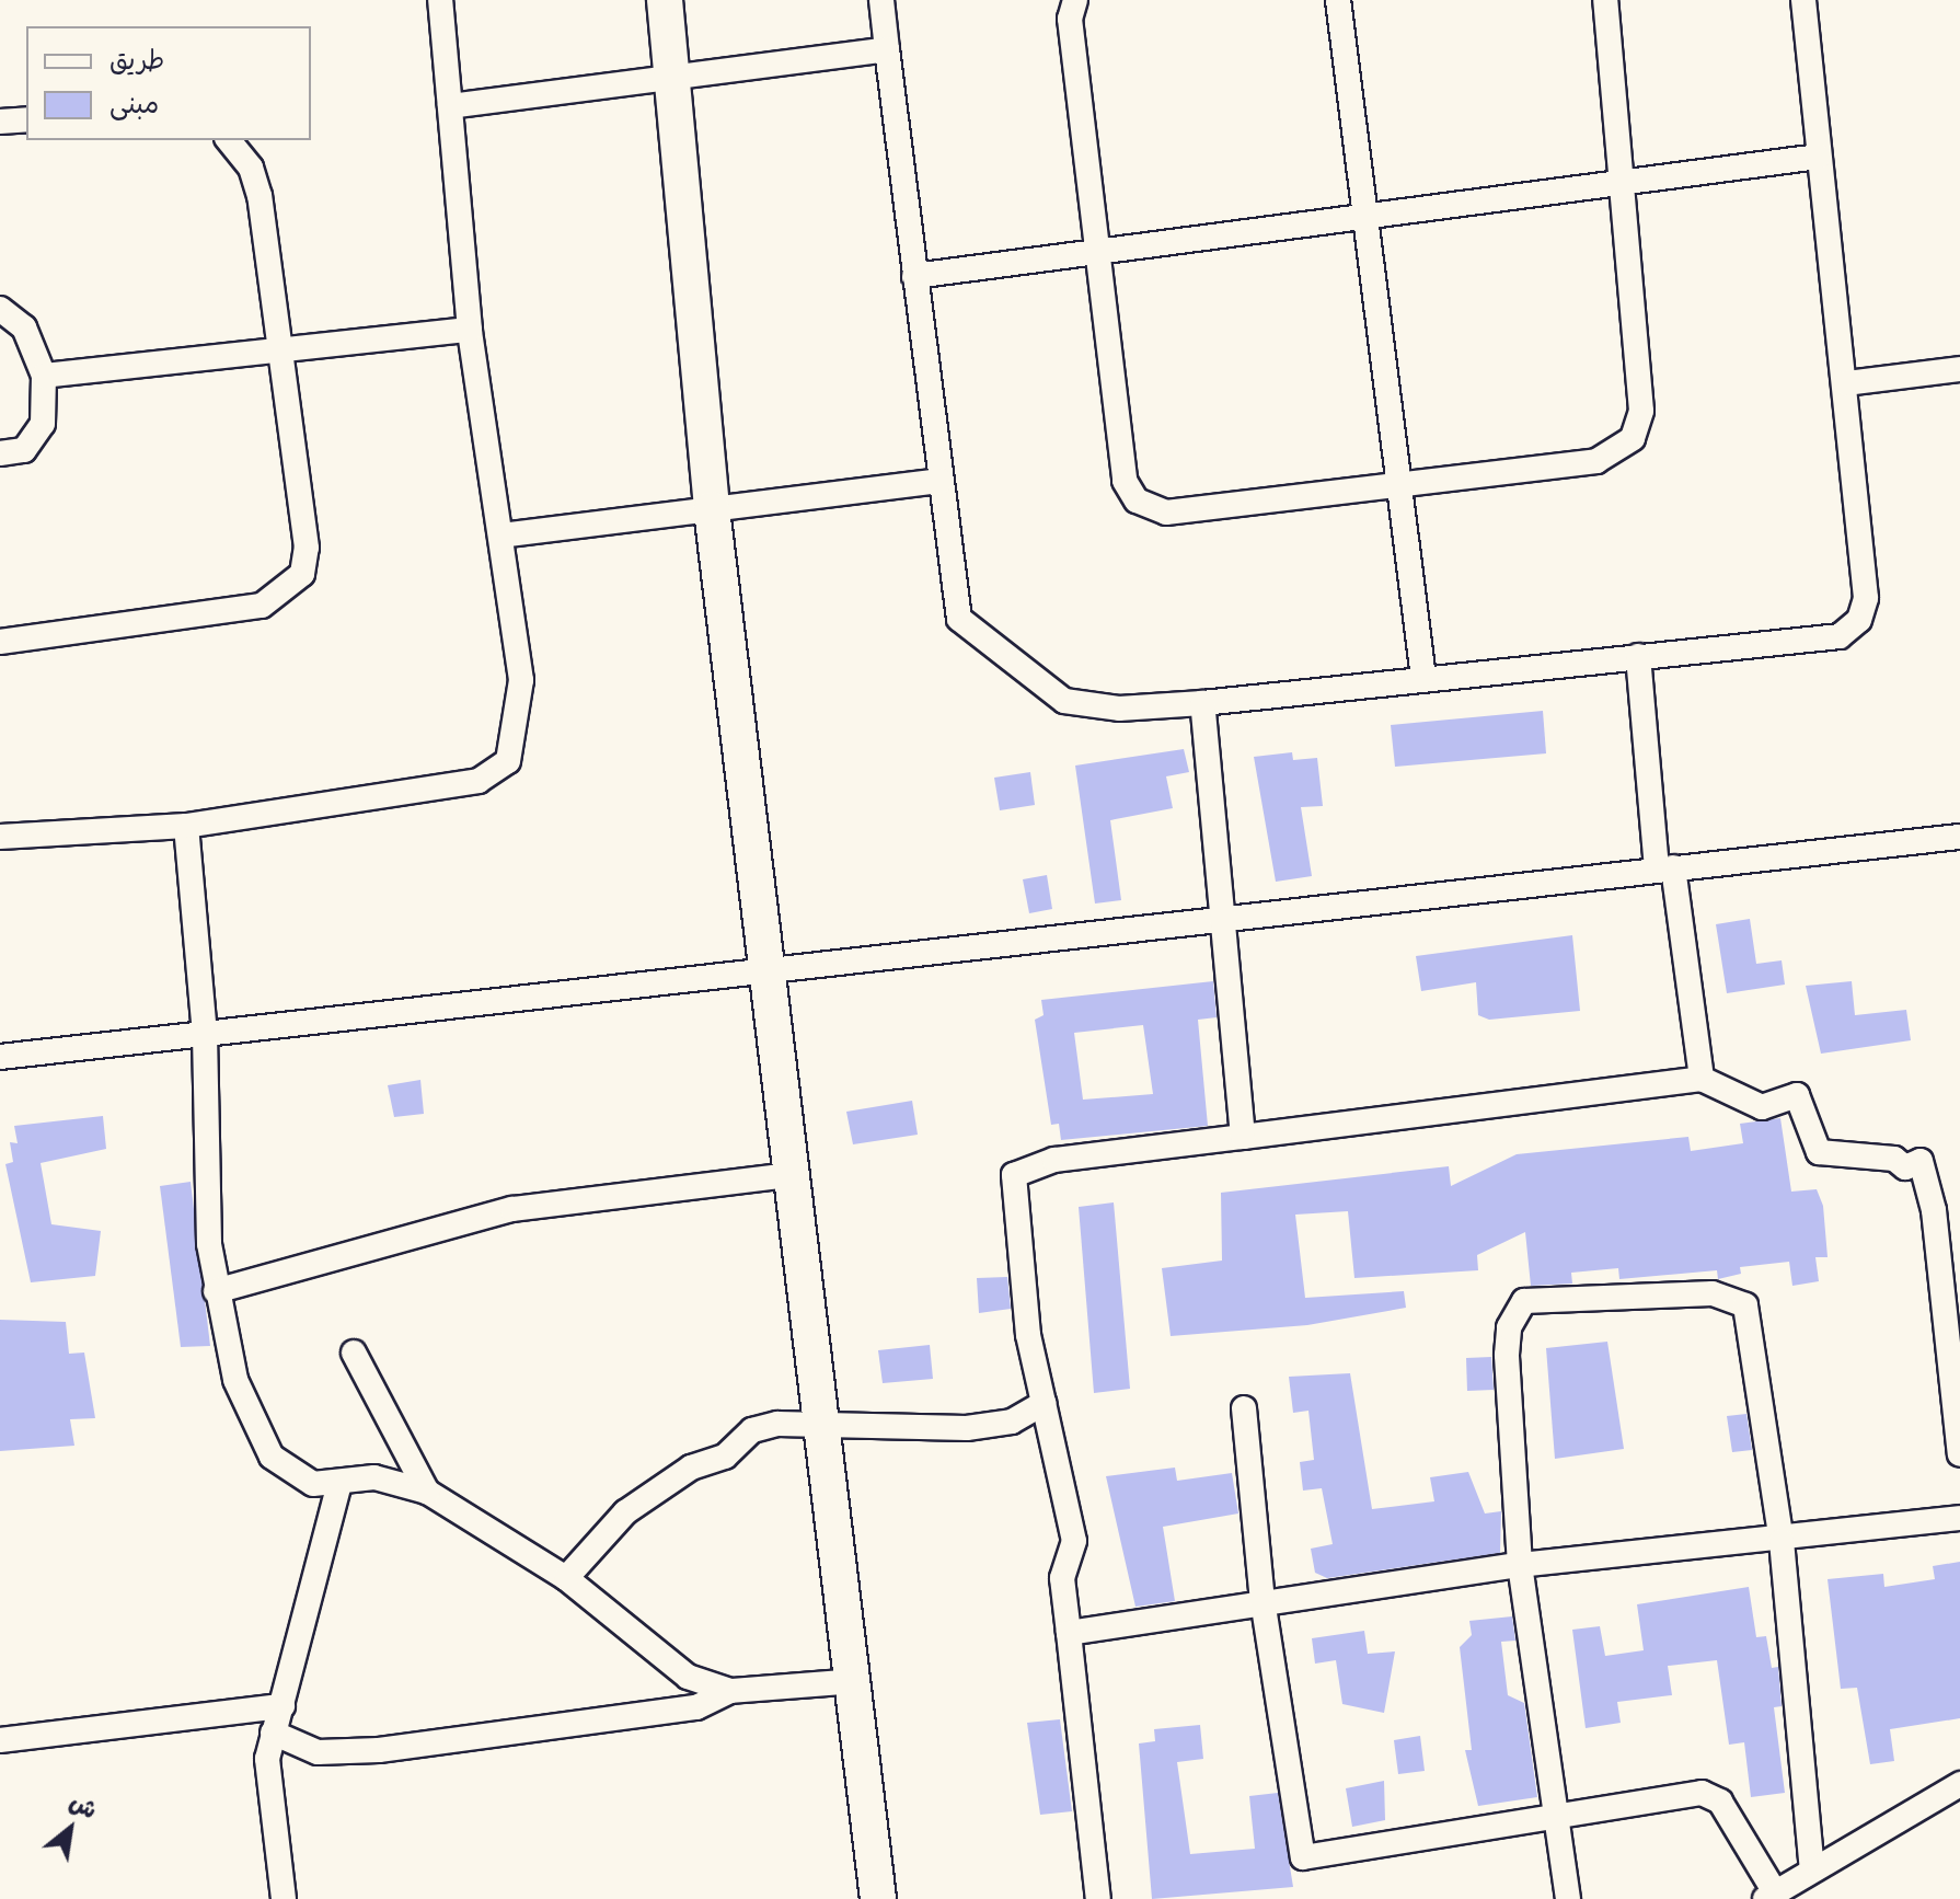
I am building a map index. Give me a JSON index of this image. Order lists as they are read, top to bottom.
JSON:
{
  "legend": ["طريق", "مبنى"],
  "north": "top right"
}
